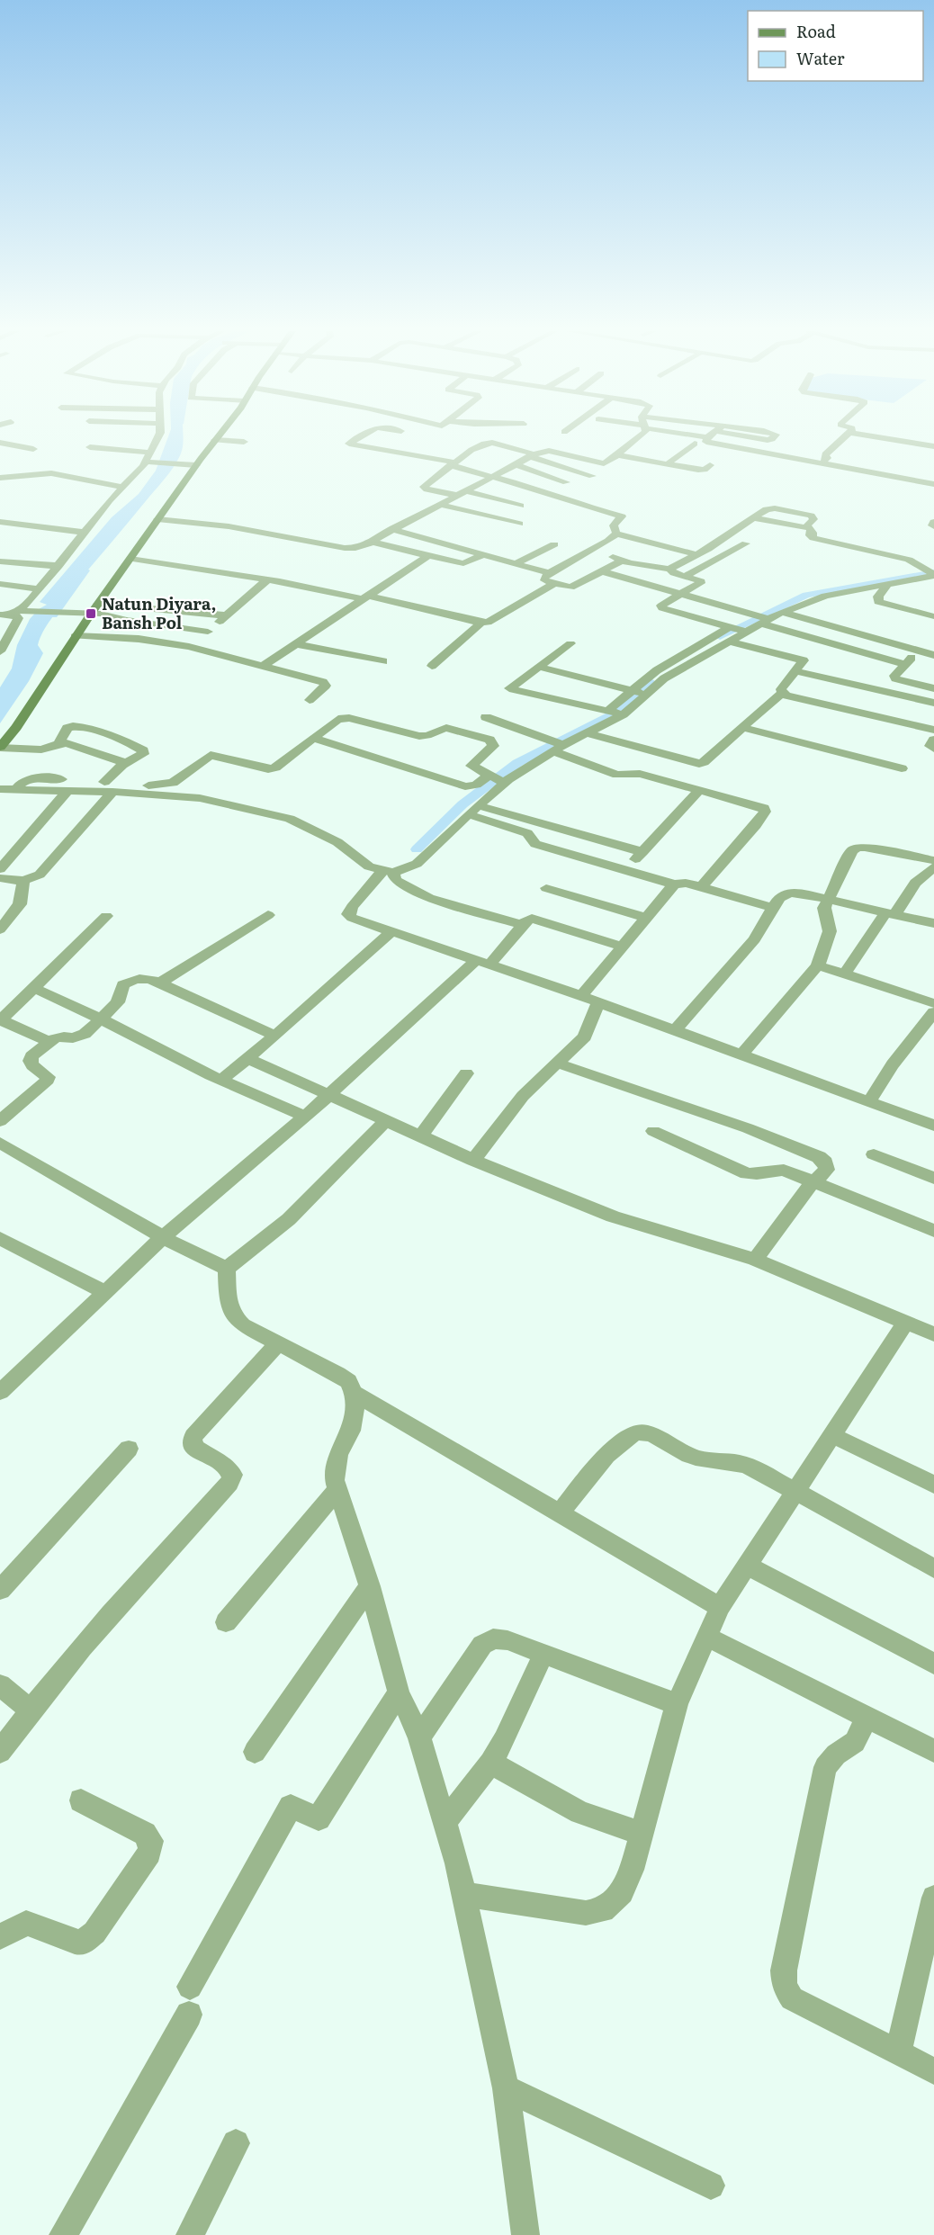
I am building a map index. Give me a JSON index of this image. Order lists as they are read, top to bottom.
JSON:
{
  "places": {
    "transit": ["Natun Diyara, Bansh Pol"]
  },
  "legend": ["Road", "Water"]
}
